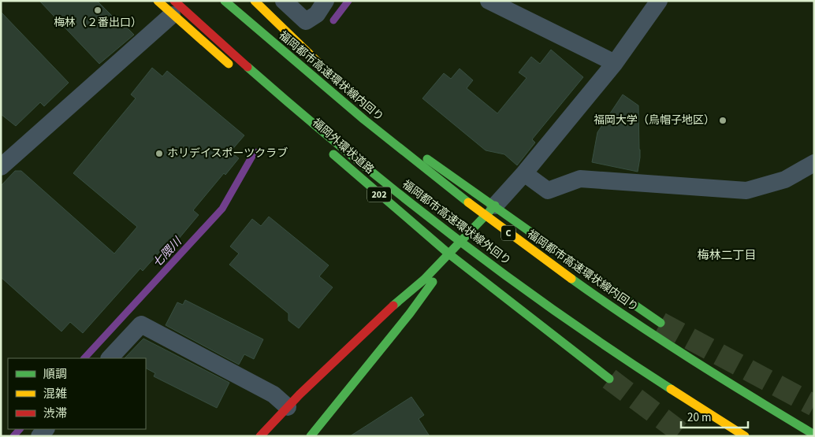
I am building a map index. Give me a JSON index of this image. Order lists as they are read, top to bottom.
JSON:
{
  "streets": {
    "main road": [
      "福岡都市高速環状線内回り",
      "福岡外環状道路",
      "202",
      "福岡都市高速環状線外回り",
      "C"
    ]
  },
  "districts": ["梅林二丁目"],
  "water": ["七隈川"],
  "places": ["梅林（２番出口）", "福岡大学（烏帽子地区）", "ホリデイスポーツクラブ"],
  "legend": ["順調", "混雑", "渋滞"],
  "scale_bar": "20 m"
}
